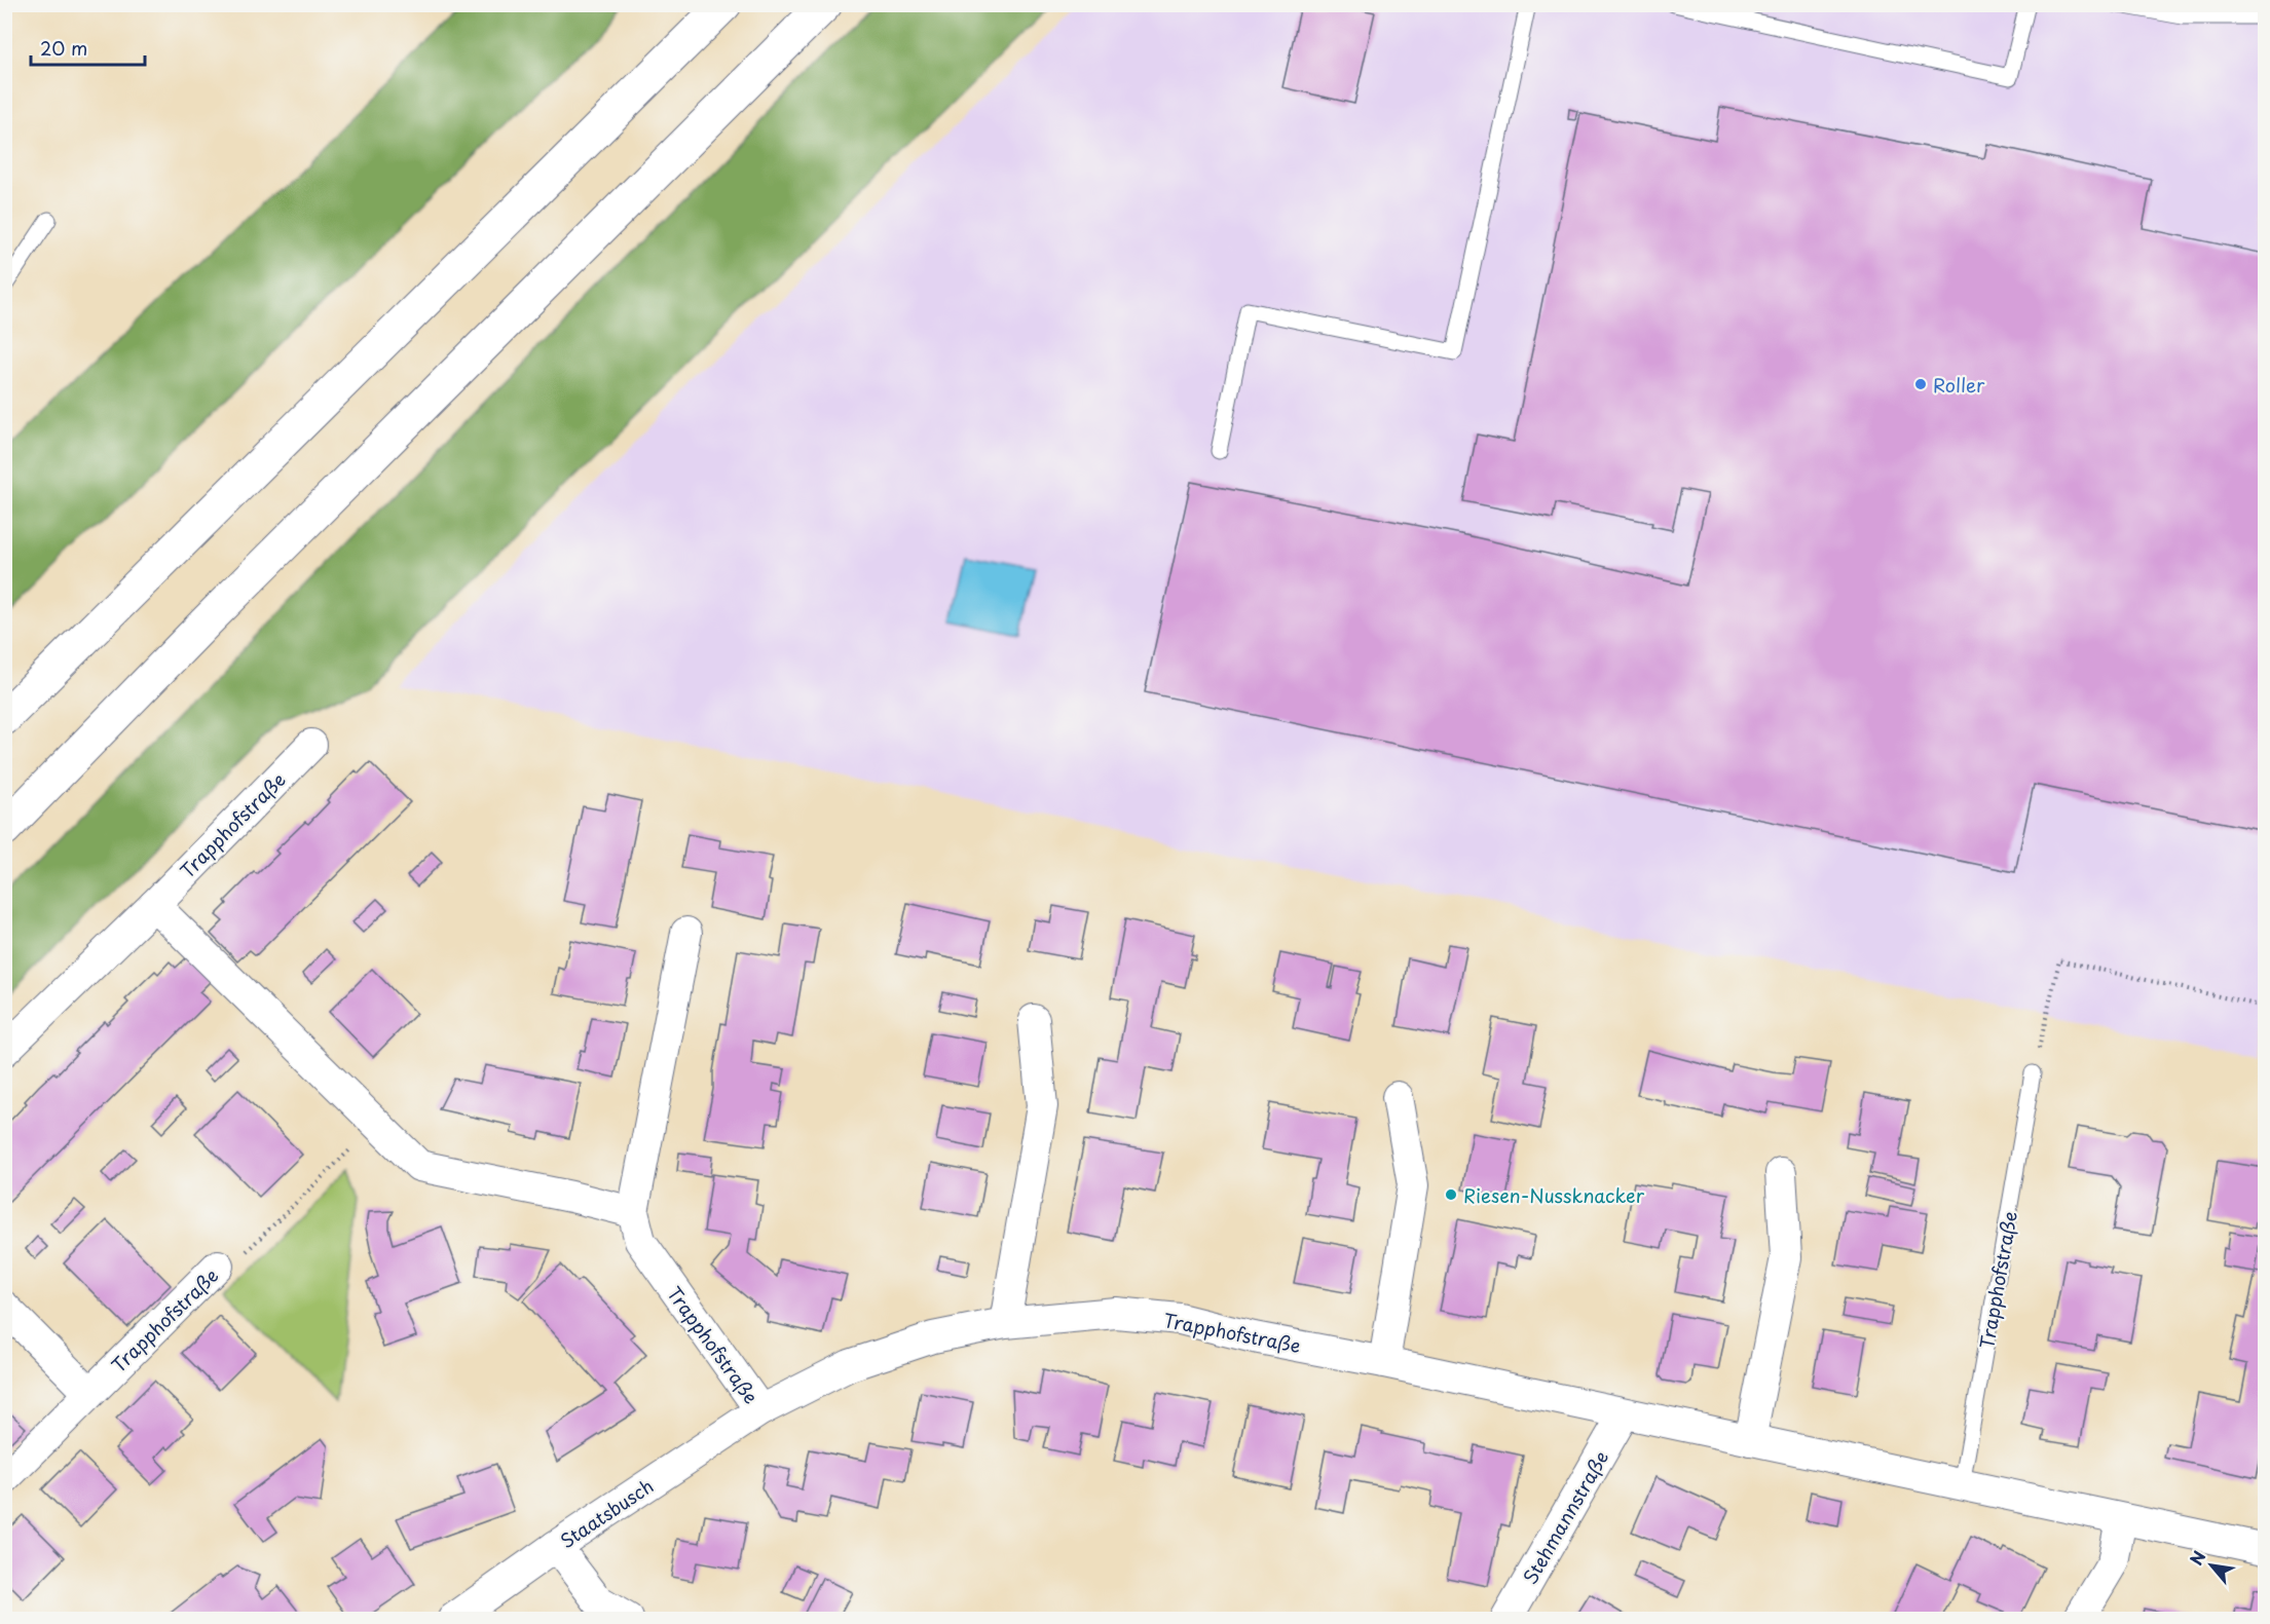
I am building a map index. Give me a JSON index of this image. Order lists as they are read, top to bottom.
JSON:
{
  "streets": {
    "street": ["Trapphofstraße", "Staatsbusch", "Stehmannstraße"]
  },
  "crossings": [
    ["Trapphofstraße", "Staatsbusch"],
    ["Trapphofstraße", "Stehmannstraße"]
  ],
  "places": ["Roller", "Riesen-Nussknacker"],
  "scale_bar": "20 m",
  "north": "top left"
}
